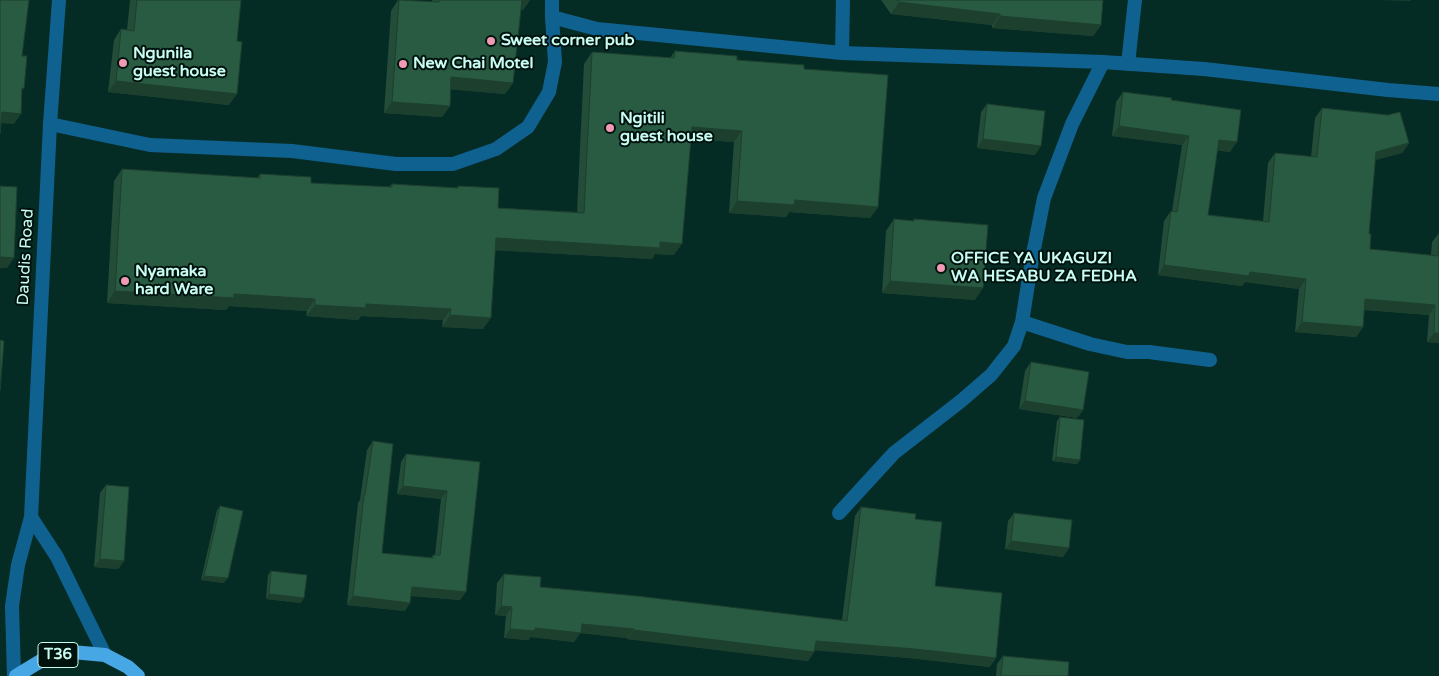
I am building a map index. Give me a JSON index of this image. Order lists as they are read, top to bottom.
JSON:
{
  "streets": {
    "highway": ["T36"],
    "street": ["Daudis Road"]
  },
  "crossings": [
    ["Daudis Road", "T36"]
  ],
  "places": [
    "Sweet corner pub",
    "Ngunila guest house",
    "New Chai Motel",
    "Ngitili guest house",
    "OFFICE YA UKAGUZI WA HESABU ZA FEDHA",
    "Nyamaka hard Ware"
  ]
}
